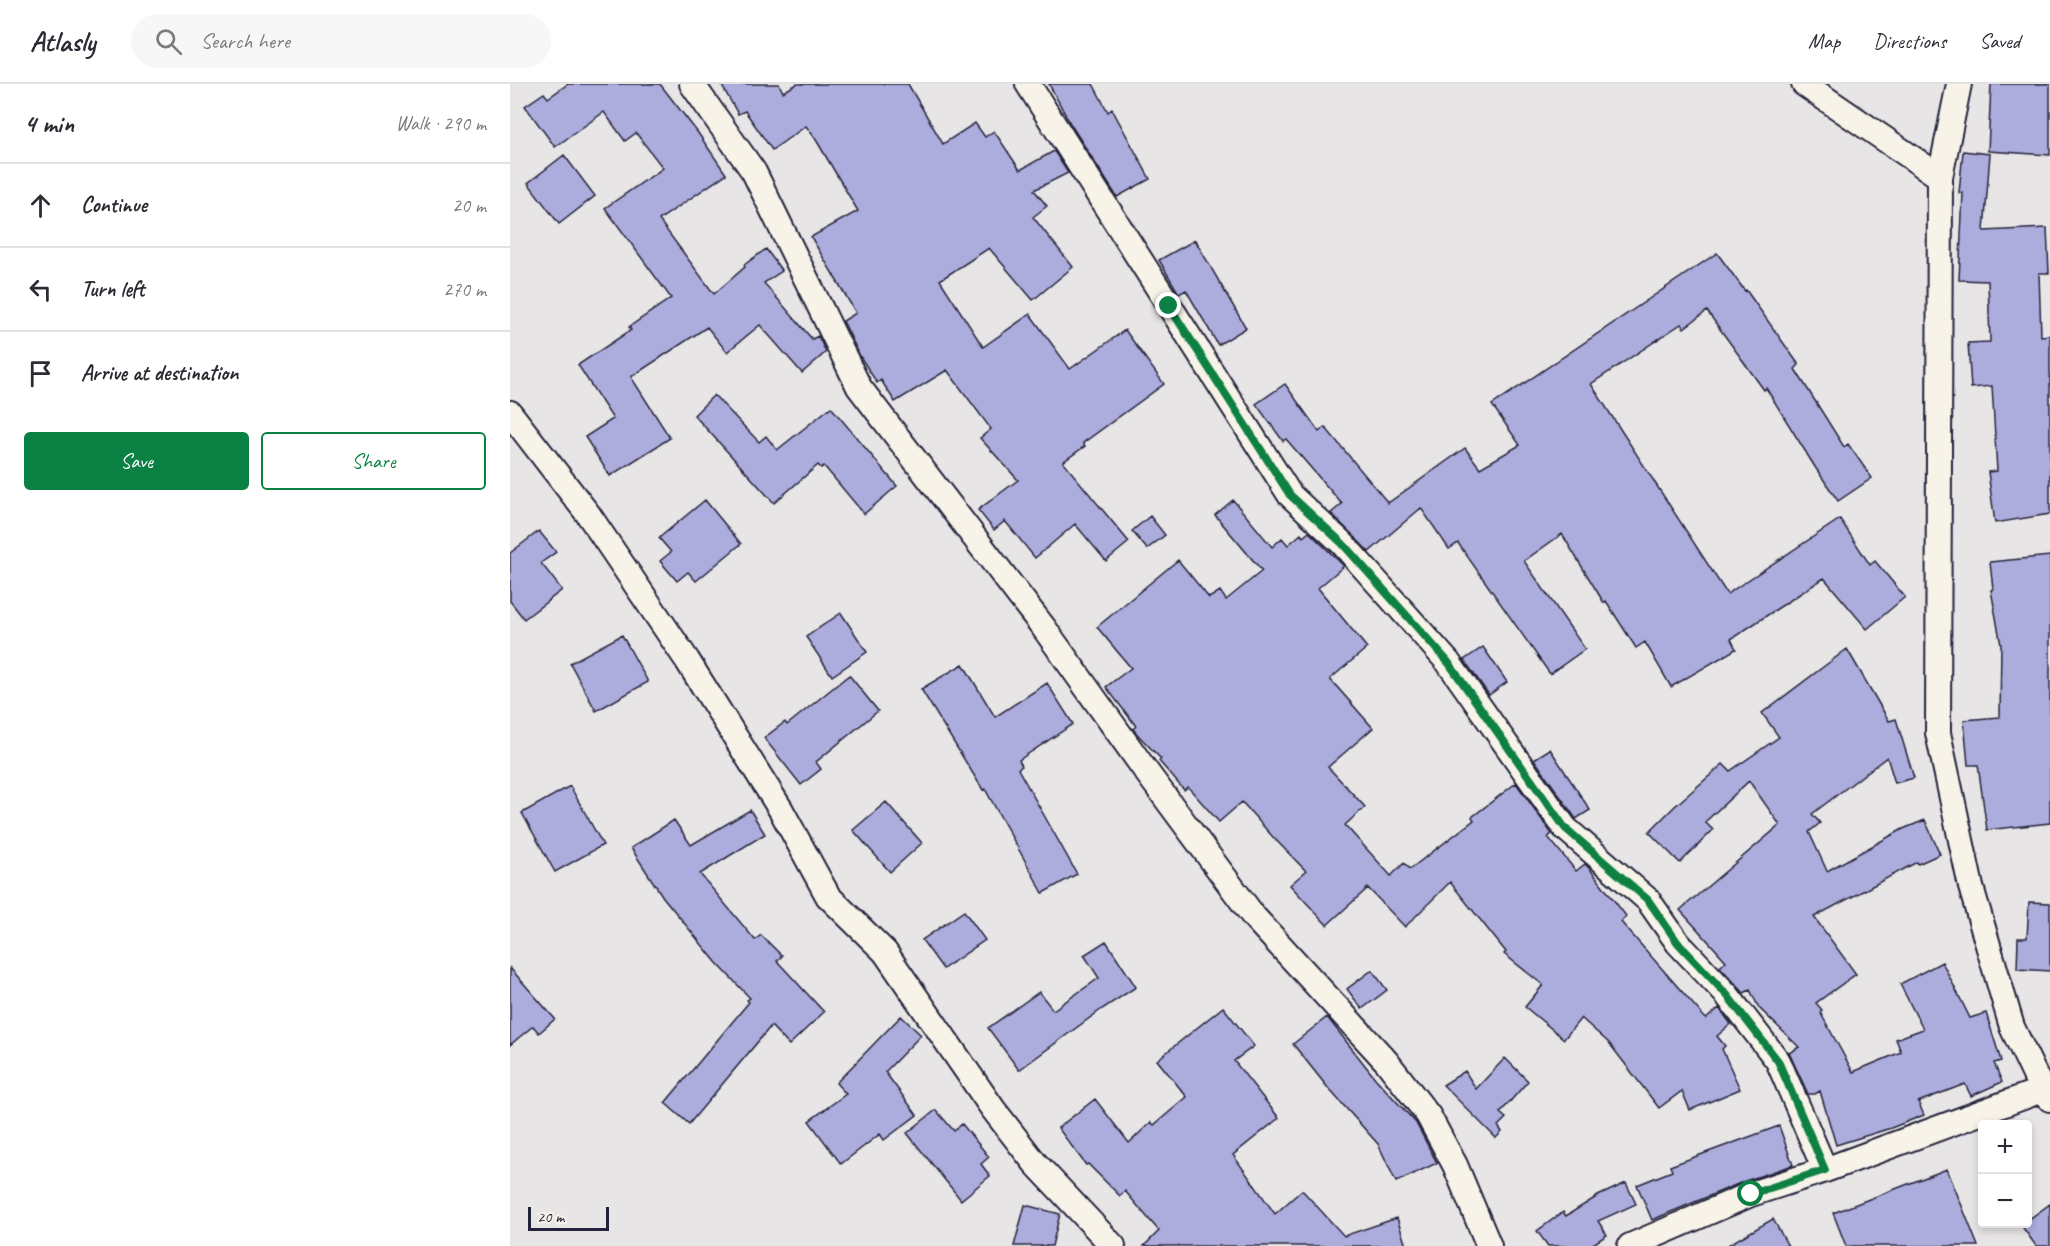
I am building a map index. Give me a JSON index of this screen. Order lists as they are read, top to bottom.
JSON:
{
  "scale_bar": "20 m",
  "page": {
    "header": "Atlasly",
    "search": "Search here",
    "nav": ["Map", "Directions", "Saved"],
    "heading": ["4 min", "Walk · 290 m"],
    "list": [
      ["Continue", "20 m"],
      ["Turn left", "270 m"],
      "Arrive at destination"
    ],
    "buttons": ["Save", "Share"],
    "map_buttons": ["+", "−"],
    "scale": "20 m"
  }
}
